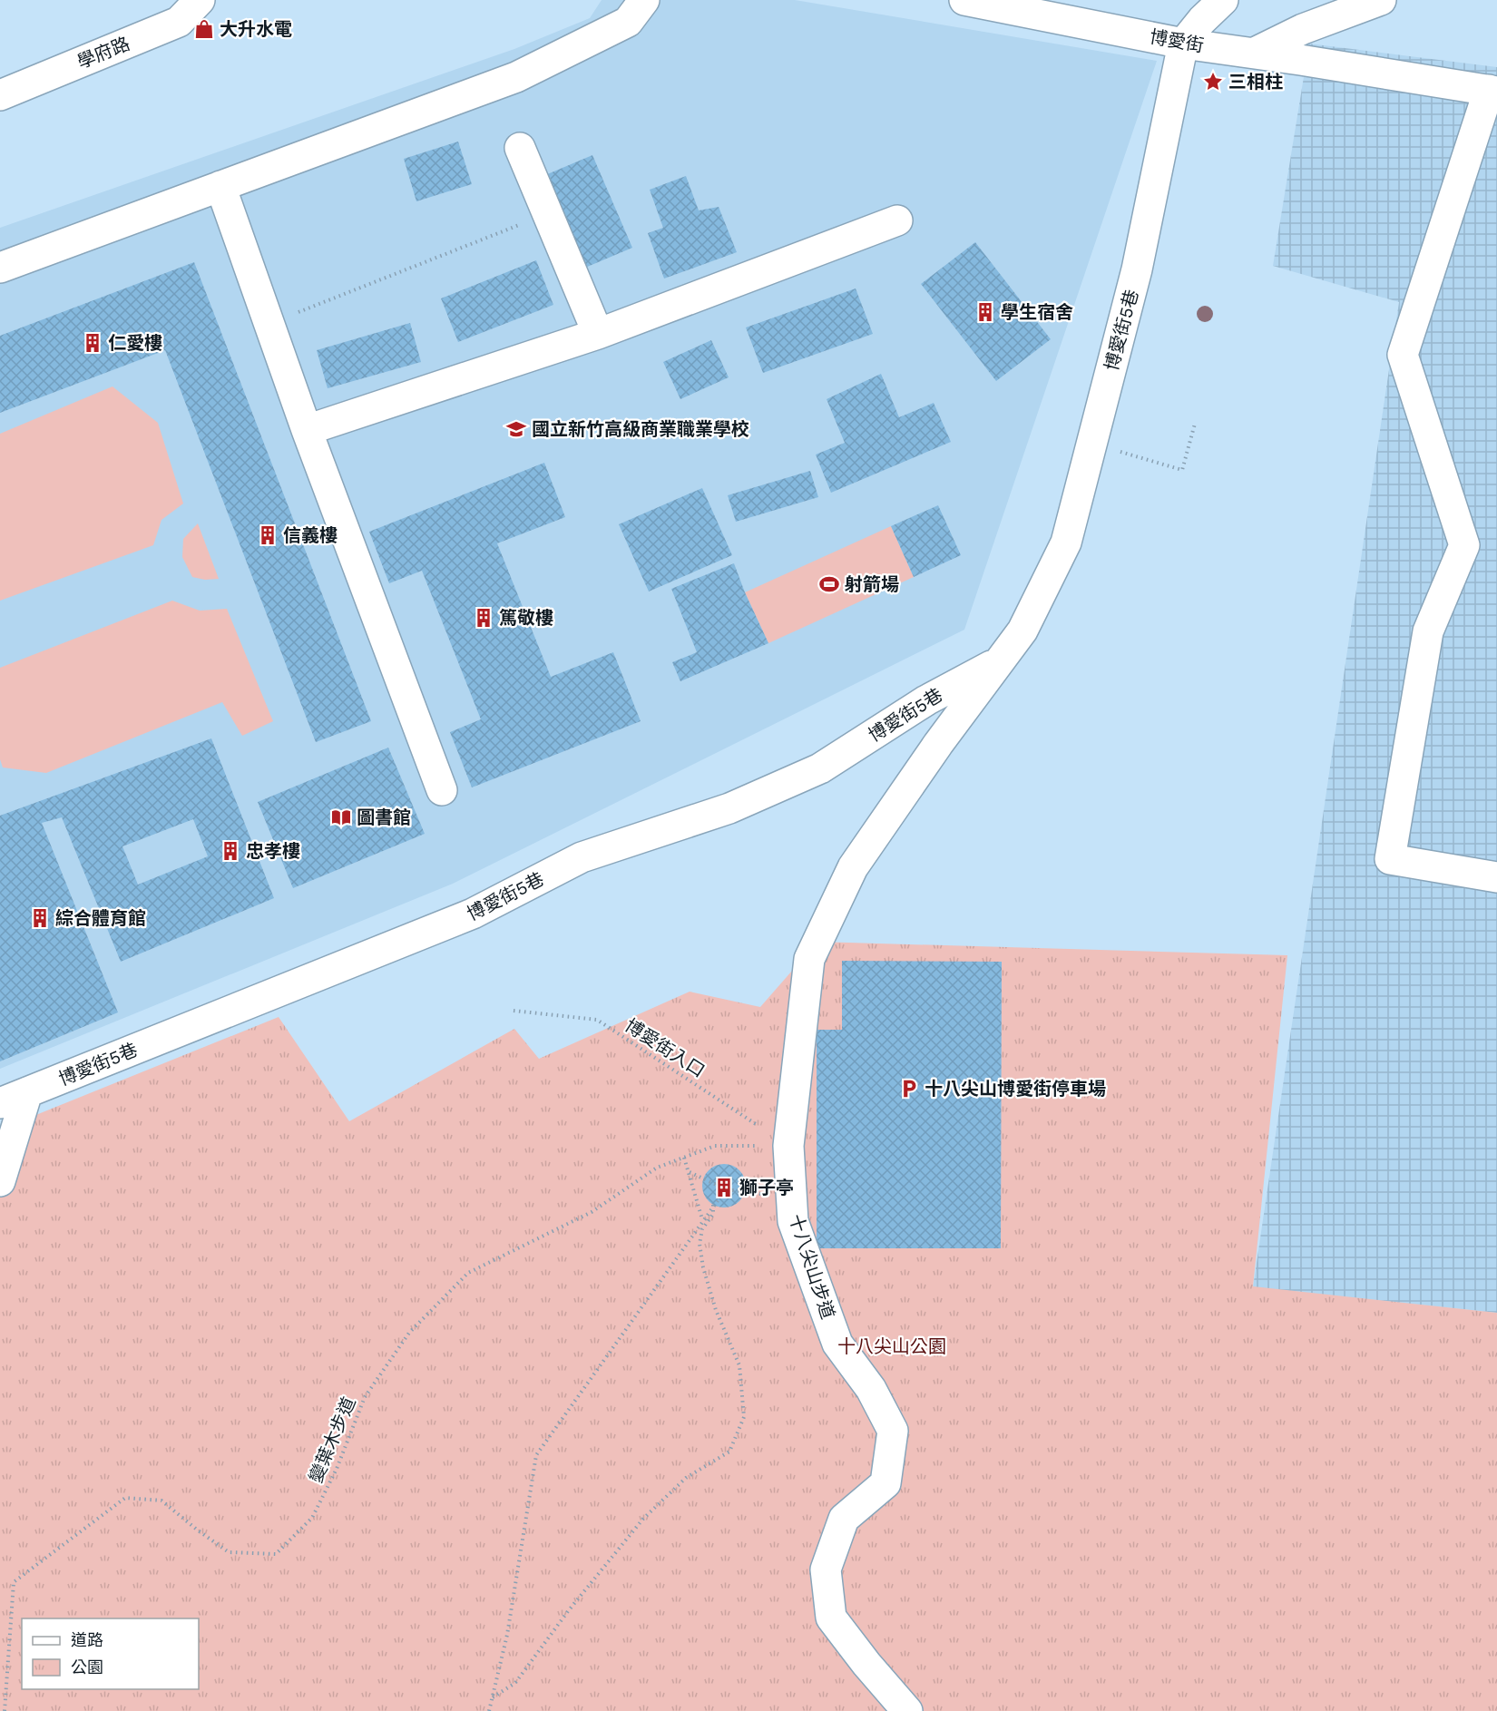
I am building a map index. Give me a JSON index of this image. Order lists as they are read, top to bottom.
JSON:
{
  "streets": {
    "street": [
      "博愛街",
      "學府路",
      "博愛街5巷",
      "十八尖山步道"
    ],
    "path": ["博愛街入口", "變葉木步道"]
  },
  "crossings": [
    ["博愛街", "博愛街5巷"],
    ["博愛街5巷", "博愛街入口"],
    ["博愛街5巷", "十八尖山步道"],
    ["博愛街5巷", "變葉木步道"],
    ["博愛街入口", "十八尖山步道"],
    ["博愛街入口", "變葉木步道"],
    ["十八尖山步道", "變葉木步道"]
  ],
  "parks": ["十八尖山公園"],
  "places": {
    "shop": ["大升水電"],
    "place": ["三相柱"],
    "building": [
      "學生宿舍",
      "仁愛樓",
      "信義樓",
      "篤敬樓",
      "忠孝樓",
      "綜合體育館",
      "獅子亭"
    ],
    "school or university": ["國立新竹高級商業職業學校"],
    "sports": ["射箭場"],
    "library": ["圖書館"],
    "parking": ["十八尖山博愛街停車場"]
  },
  "legend": ["道路", "公園"]
}
